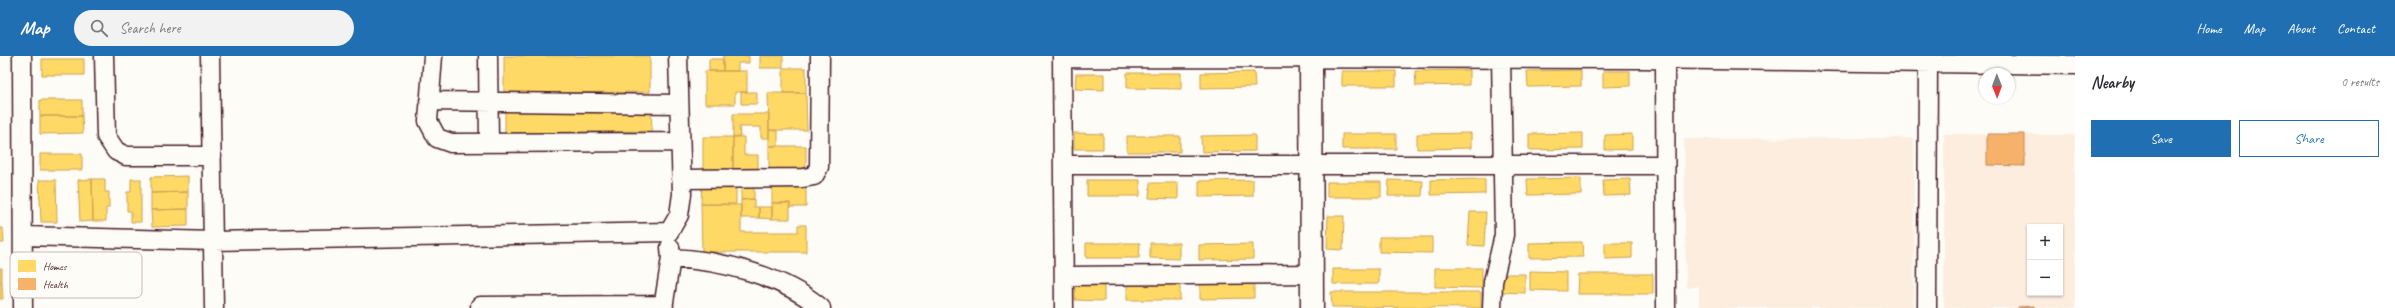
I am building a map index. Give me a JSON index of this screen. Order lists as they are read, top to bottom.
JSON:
{
  "legend": ["Homes", "Health"],
  "north": "bottom",
  "page": {
    "header": "Map",
    "search": "Search here",
    "nav": [
      "Home",
      "Map",
      "About",
      "Contact"
    ],
    "heading": ["Nearby", "0 results"],
    "buttons": ["Save", "Share"],
    "map_buttons": ["+", "−"]
  }
}
